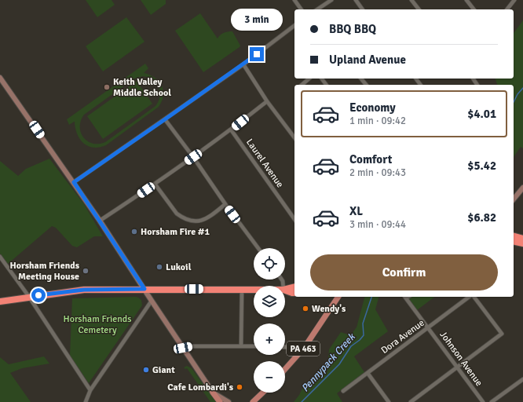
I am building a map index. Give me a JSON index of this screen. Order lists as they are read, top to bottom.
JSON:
{
  "streets": {
    "main road": ["PA 463"],
    "street": ["Laurel Avenue", "Dora Avenue", "Johnson Avenue"]
  },
  "crossings": [
    ["Dora Avenue", "Johnson Avenue"]
  ],
  "water": ["Pennypack Creek"],
  "parks": ["Horsham Friends Cemetery"],
  "places": [
    "Keith Valley Middle School",
    "Horsham Fire #1",
    "Lukoil",
    "Horsham Friends Meeting House",
    "Wendy's",
    "Giant",
    "Cafe Lombardi's"
  ],
  "page": {
    "bubble": "3 min",
    "banner": ["BBQ BBQ", "Upland Avenue"],
    "list": [
      {
        "name": "Economy",
        "note": "1 min · 09:42",
        "value": "$4.01"
      },
      {
        "name": "Comfort",
        "note": "2 min · 09:43",
        "value": "$5.42"
      },
      {
        "name": "XL",
        "note": "3 min · 09:44",
        "value": "$6.82"
      }
    ],
    "map_buttons": ["+", "−"],
    "buttons": "Confirm"
  }
}
